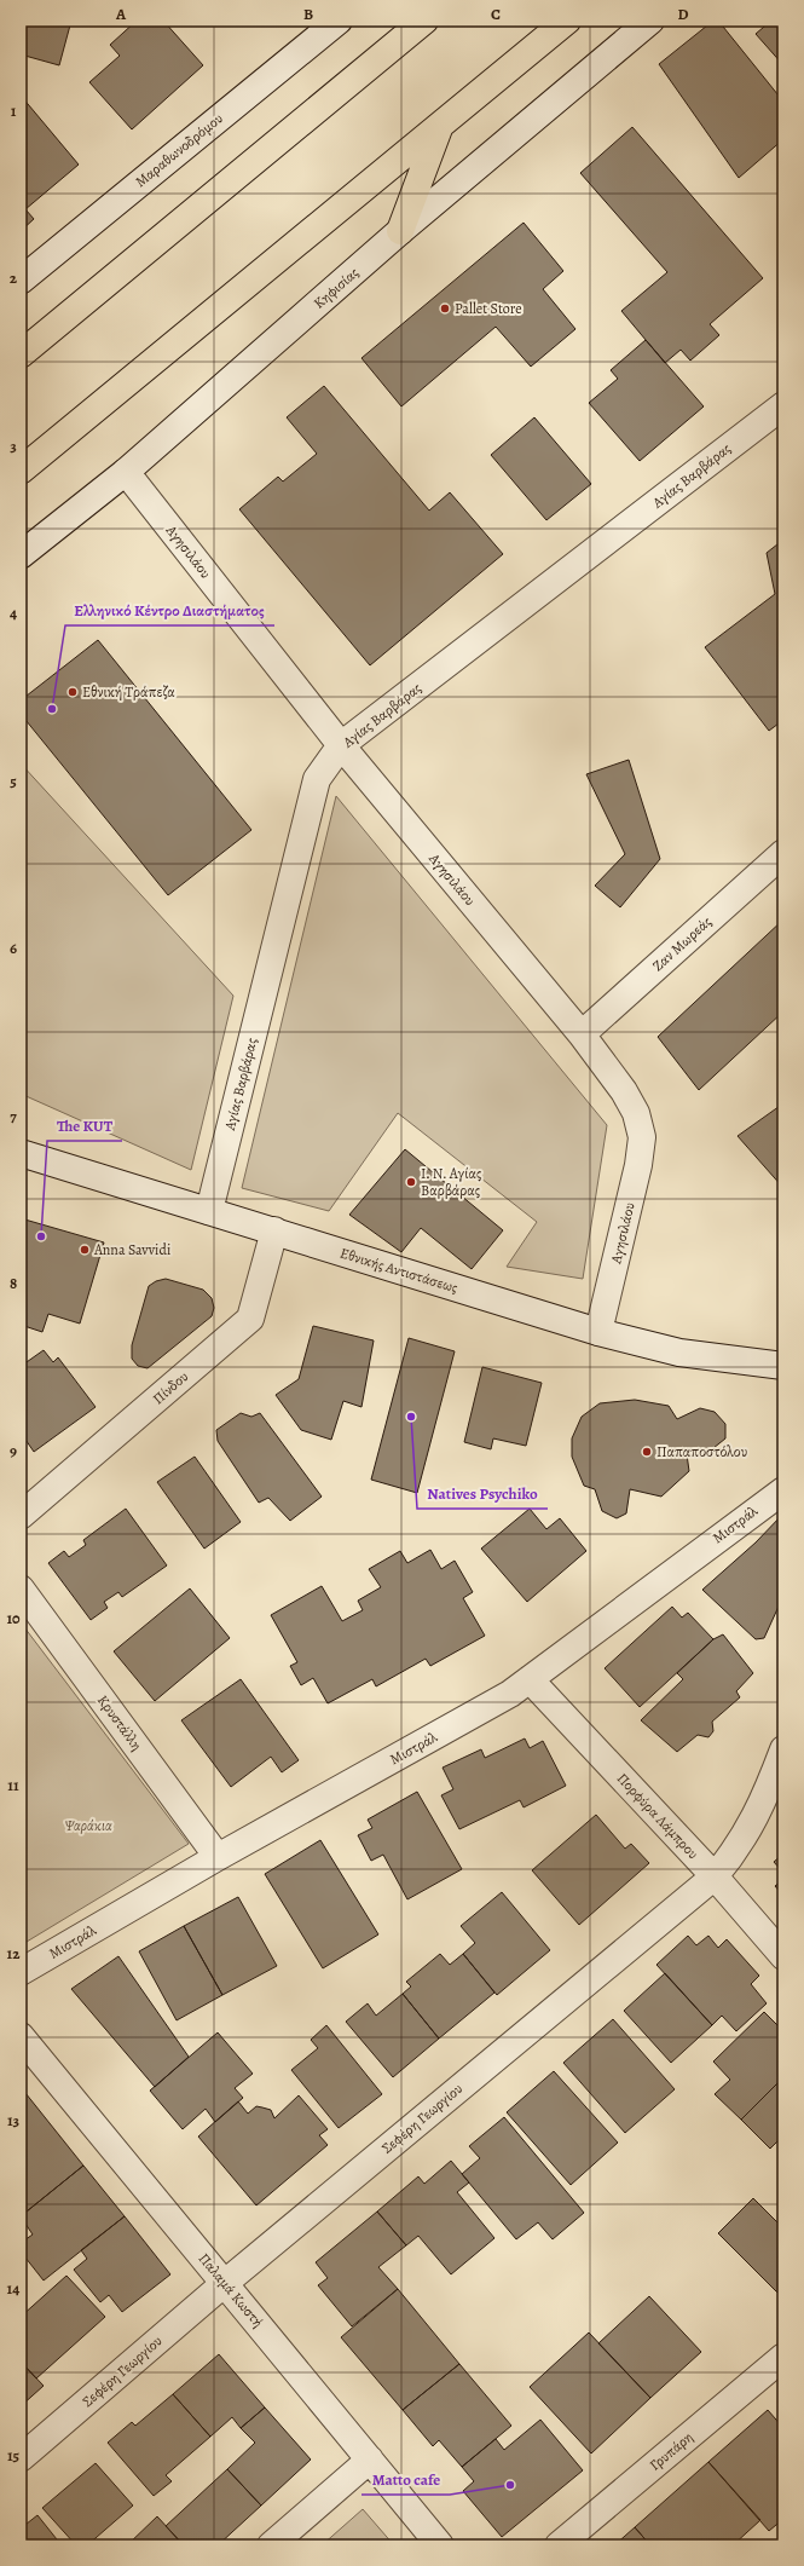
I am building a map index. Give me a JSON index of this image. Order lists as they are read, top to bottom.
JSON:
{
  "streets": {
    "street": [
      "Μαραθωνοδρόμου",
      "Κηφισίας",
      "Αγίας Βαρβάρας",
      "Αγησιλάου",
      "Ζαν Μωρεάς",
      "Εθνικής Αντιστάσεως",
      "Πίνδου",
      "Μιστράλ",
      "Κρυστάλλη",
      "Πορφύρα Λάμπρου",
      "Σεφέρη Γεωργίου",
      "Παλαμά Κωστή",
      "Γρυπάρη"
    ]
  },
  "crossings": [
    ["Κηφισίας", "Αγησιλάου"],
    ["Αγίας Βαρβάρας", "Αγησιλάου"],
    ["Αγίας Βαρβάρας", "Εθνικής Αντιστάσεως"],
    ["Αγησιλάου", "Ζαν Μωρεάς"],
    ["Αγησιλάου", "Εθνικής Αντιστάσεως"],
    ["Εθνικής Αντιστάσεως", "Πίνδου"],
    ["Μιστράλ", "Κρυστάλλη"],
    ["Μιστράλ", "Πορφύρα Λάμπρου"],
    ["Πορφύρα Λάμπρου", "Σεφέρη Γεωργίου"],
    ["Σεφέρη Γεωργίου", "Παλαμά Κωστή"]
  ],
  "parks": ["Ψαράκια"],
  "places": [
    "Pallet Store",
    "Εθνική Τράπεζα",
    "Ελληνικό Κέντρο Διαστήματος",
    "Ι. Ν. Αγίας Βαρβάρας",
    "The KUT",
    "Anna Savvidi",
    "Natives Psychiko",
    "Παπαποστόλου",
    "Matto cafe"
  ],
  "grid": {
    "columns": [
      "A",
      "B",
      "C",
      "D"
    ],
    "rows": [
      "1",
      "2",
      "3",
      "4",
      "5",
      "6",
      "7",
      "8",
      "9",
      "10",
      "11",
      "12",
      "13",
      "14",
      "15"
    ]
  }
}
